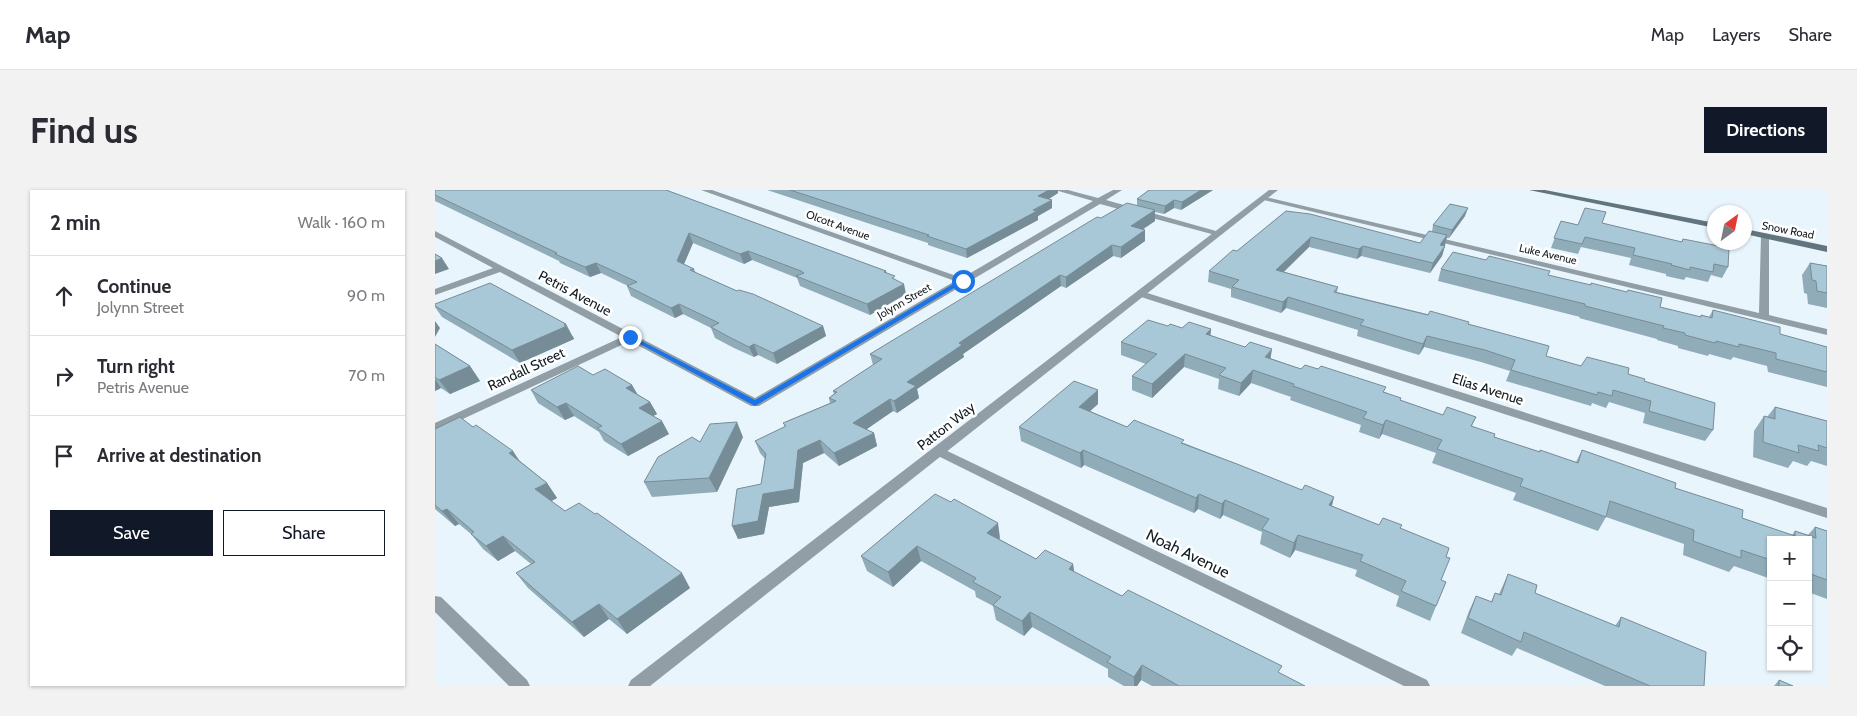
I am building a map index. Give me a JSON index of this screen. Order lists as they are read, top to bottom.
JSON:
{
  "streets": {
    "main road": ["Snow Road"],
    "street": [
      "Olcott Avenue",
      "Luke Avenue",
      "Petris Avenue",
      "Jolynn Street",
      "Randall Street",
      "Elias Avenue",
      "Patton Way",
      "Noah Avenue"
    ]
  },
  "crossings": [
    ["Olcott Avenue", "Jolynn Street"],
    ["Luke Avenue", "Patton Way"],
    ["Petris Avenue", "Jolynn Street"],
    ["Petris Avenue", "Randall Street"],
    ["Elias Avenue", "Patton Way"],
    ["Patton Way", "Noah Avenue"]
  ],
  "north": "top right",
  "page": {
    "header": "Map",
    "nav": ["Map", "Layers", "Share"],
    "buttons": [
      "Directions",
      ["Save", "Share"]
    ],
    "title": "Find us",
    "heading": ["2 min", "Walk · 160 m"],
    "list": [
      ["Continue", "Jolynn Street", "90 m"],
      ["Turn right", "Petris Avenue", "70 m"],
      "Arrive at destination"
    ],
    "map_buttons": ["+", "−"]
  }
}
